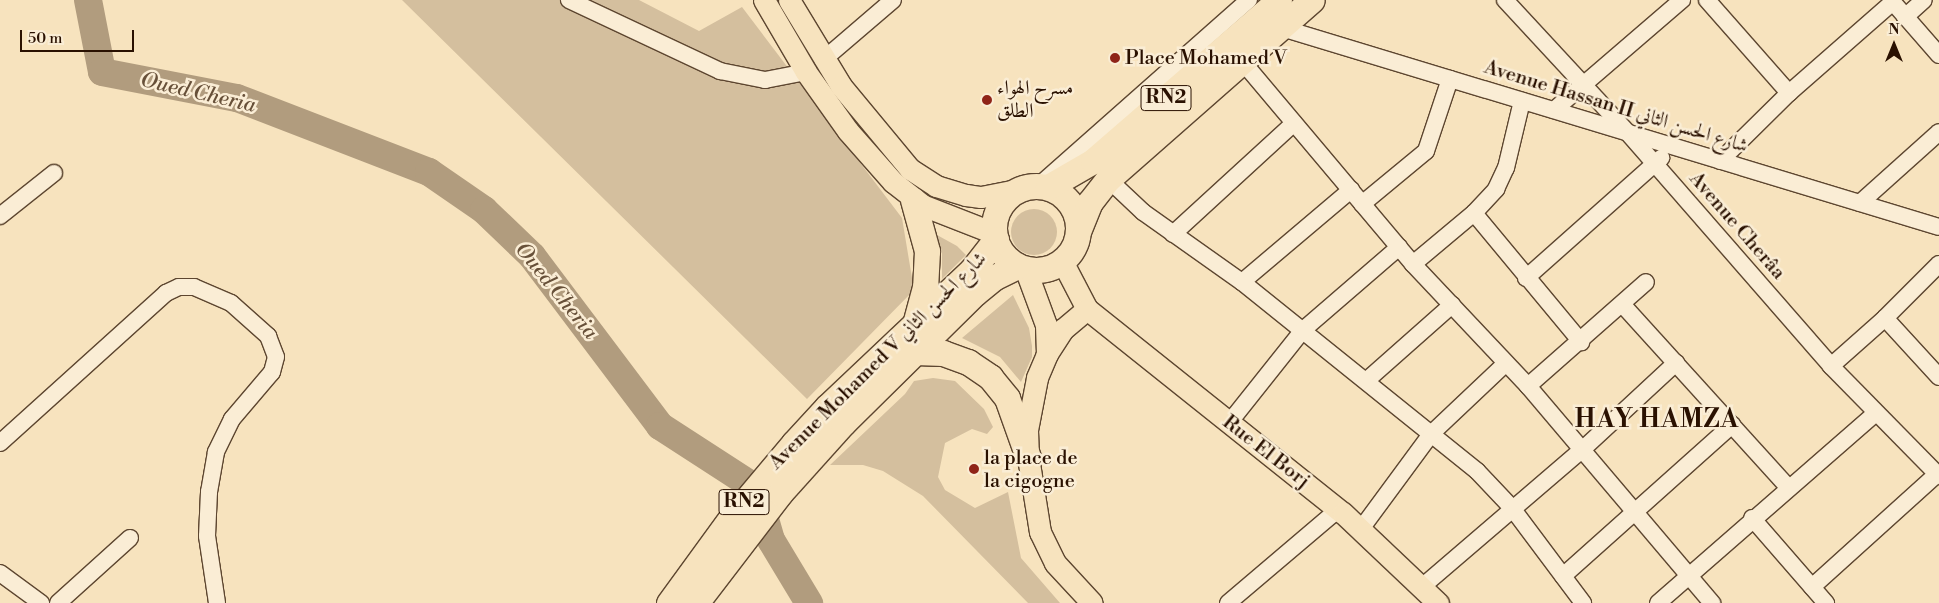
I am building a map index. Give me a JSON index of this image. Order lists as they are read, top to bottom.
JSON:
{
  "streets": {
    "highway": ["RN2", "Avenue Mohamed V شارع الحسن الثاني"],
    "main road": ["Rue El Borj"],
    "street": ["Avenue Hassan II شارع الحسن الثاني", "Avenue Cherâa"]
  },
  "crossings": [
    ["RN2", "Avenue Hassan II شارع الحسن الثاني"],
    ["RN2", "Avenue Mohamed V شارع الحسن الثاني"],
    ["Avenue Hassan II شارع الحسن الثاني", "Avenue Cherâa"]
  ],
  "districts": ["HAY HAMZA"],
  "water": ["Oued Cheria"],
  "places": ["Place Mohamed V", "مسرح الهواء الطلق", "la place de la cigogne"],
  "scale_bar": "50 m",
  "north": "top"
}
